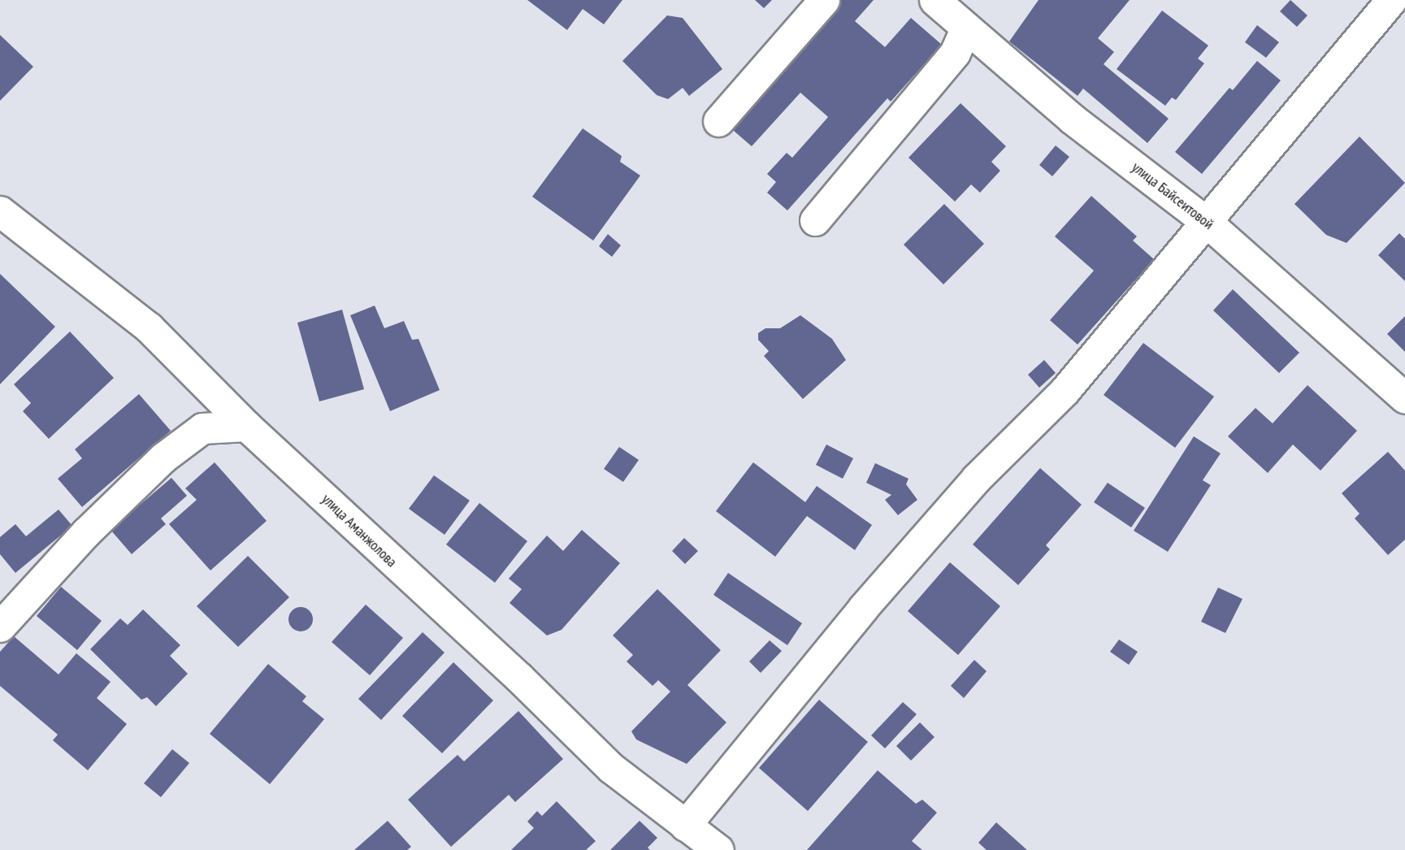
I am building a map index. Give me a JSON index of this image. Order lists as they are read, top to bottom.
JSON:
{
  "streets": {
    "street": ["улица Байсеитовой", "улица Аманжолова"]
  }
}
